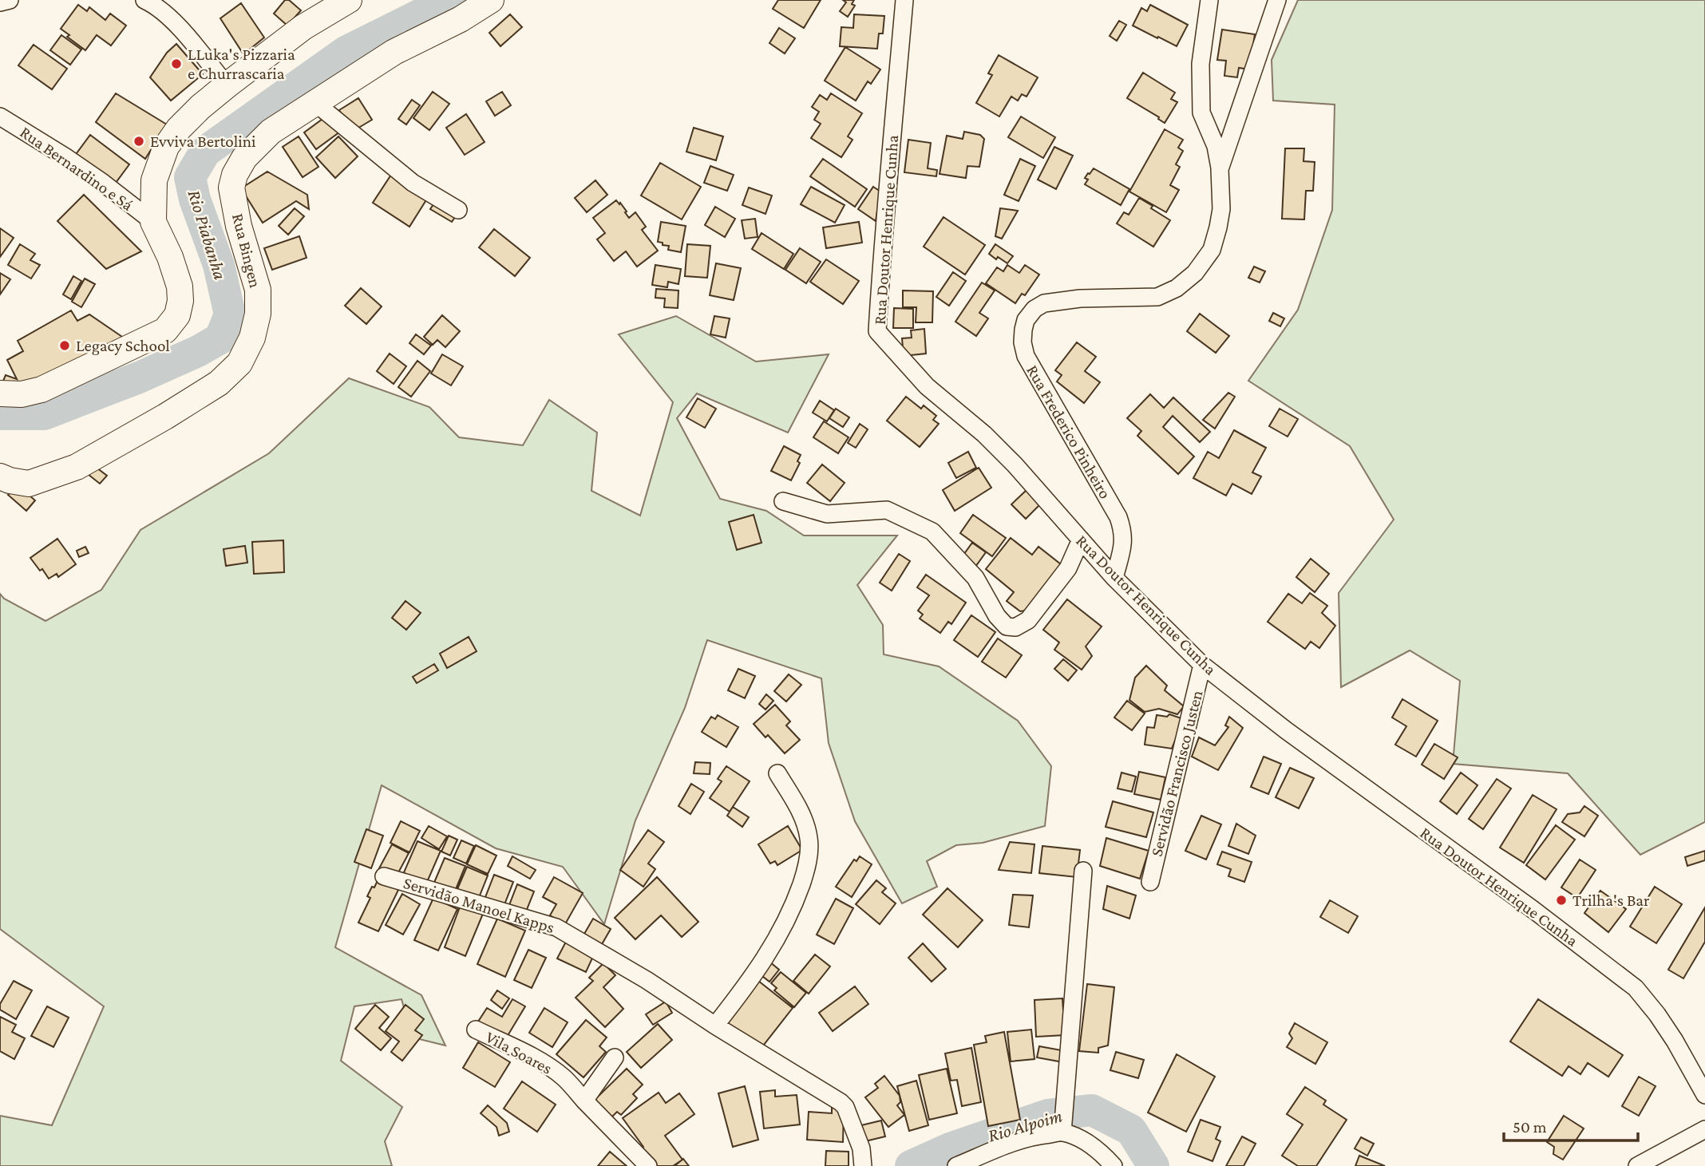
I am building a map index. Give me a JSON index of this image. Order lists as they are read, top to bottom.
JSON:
{
  "streets": {
    "main road": ["Rua Bingen"],
    "street": [
      "Rua Bernardino e Sá",
      "Rua Doutor Henrique Cunha",
      "Rua Frederico Pinheiro",
      "Servidão Francisco Justen",
      "Servidão Manoel Kapps",
      "Vila Soares"
    ]
  },
  "crossings": [
    ["Rua Doutor Henrique Cunha", "Rua Frederico Pinheiro"],
    ["Rua Doutor Henrique Cunha", "Servidão Francisco Justen"]
  ],
  "water": ["Rio Piabanha", "Rio Alpoim"],
  "places": [
    "LLuka's Pizzaria e Churrascaria",
    "Evviva Bertolini",
    "Legacy School",
    "Trilha's Bar"
  ],
  "scale_bar": "50 m"
}
